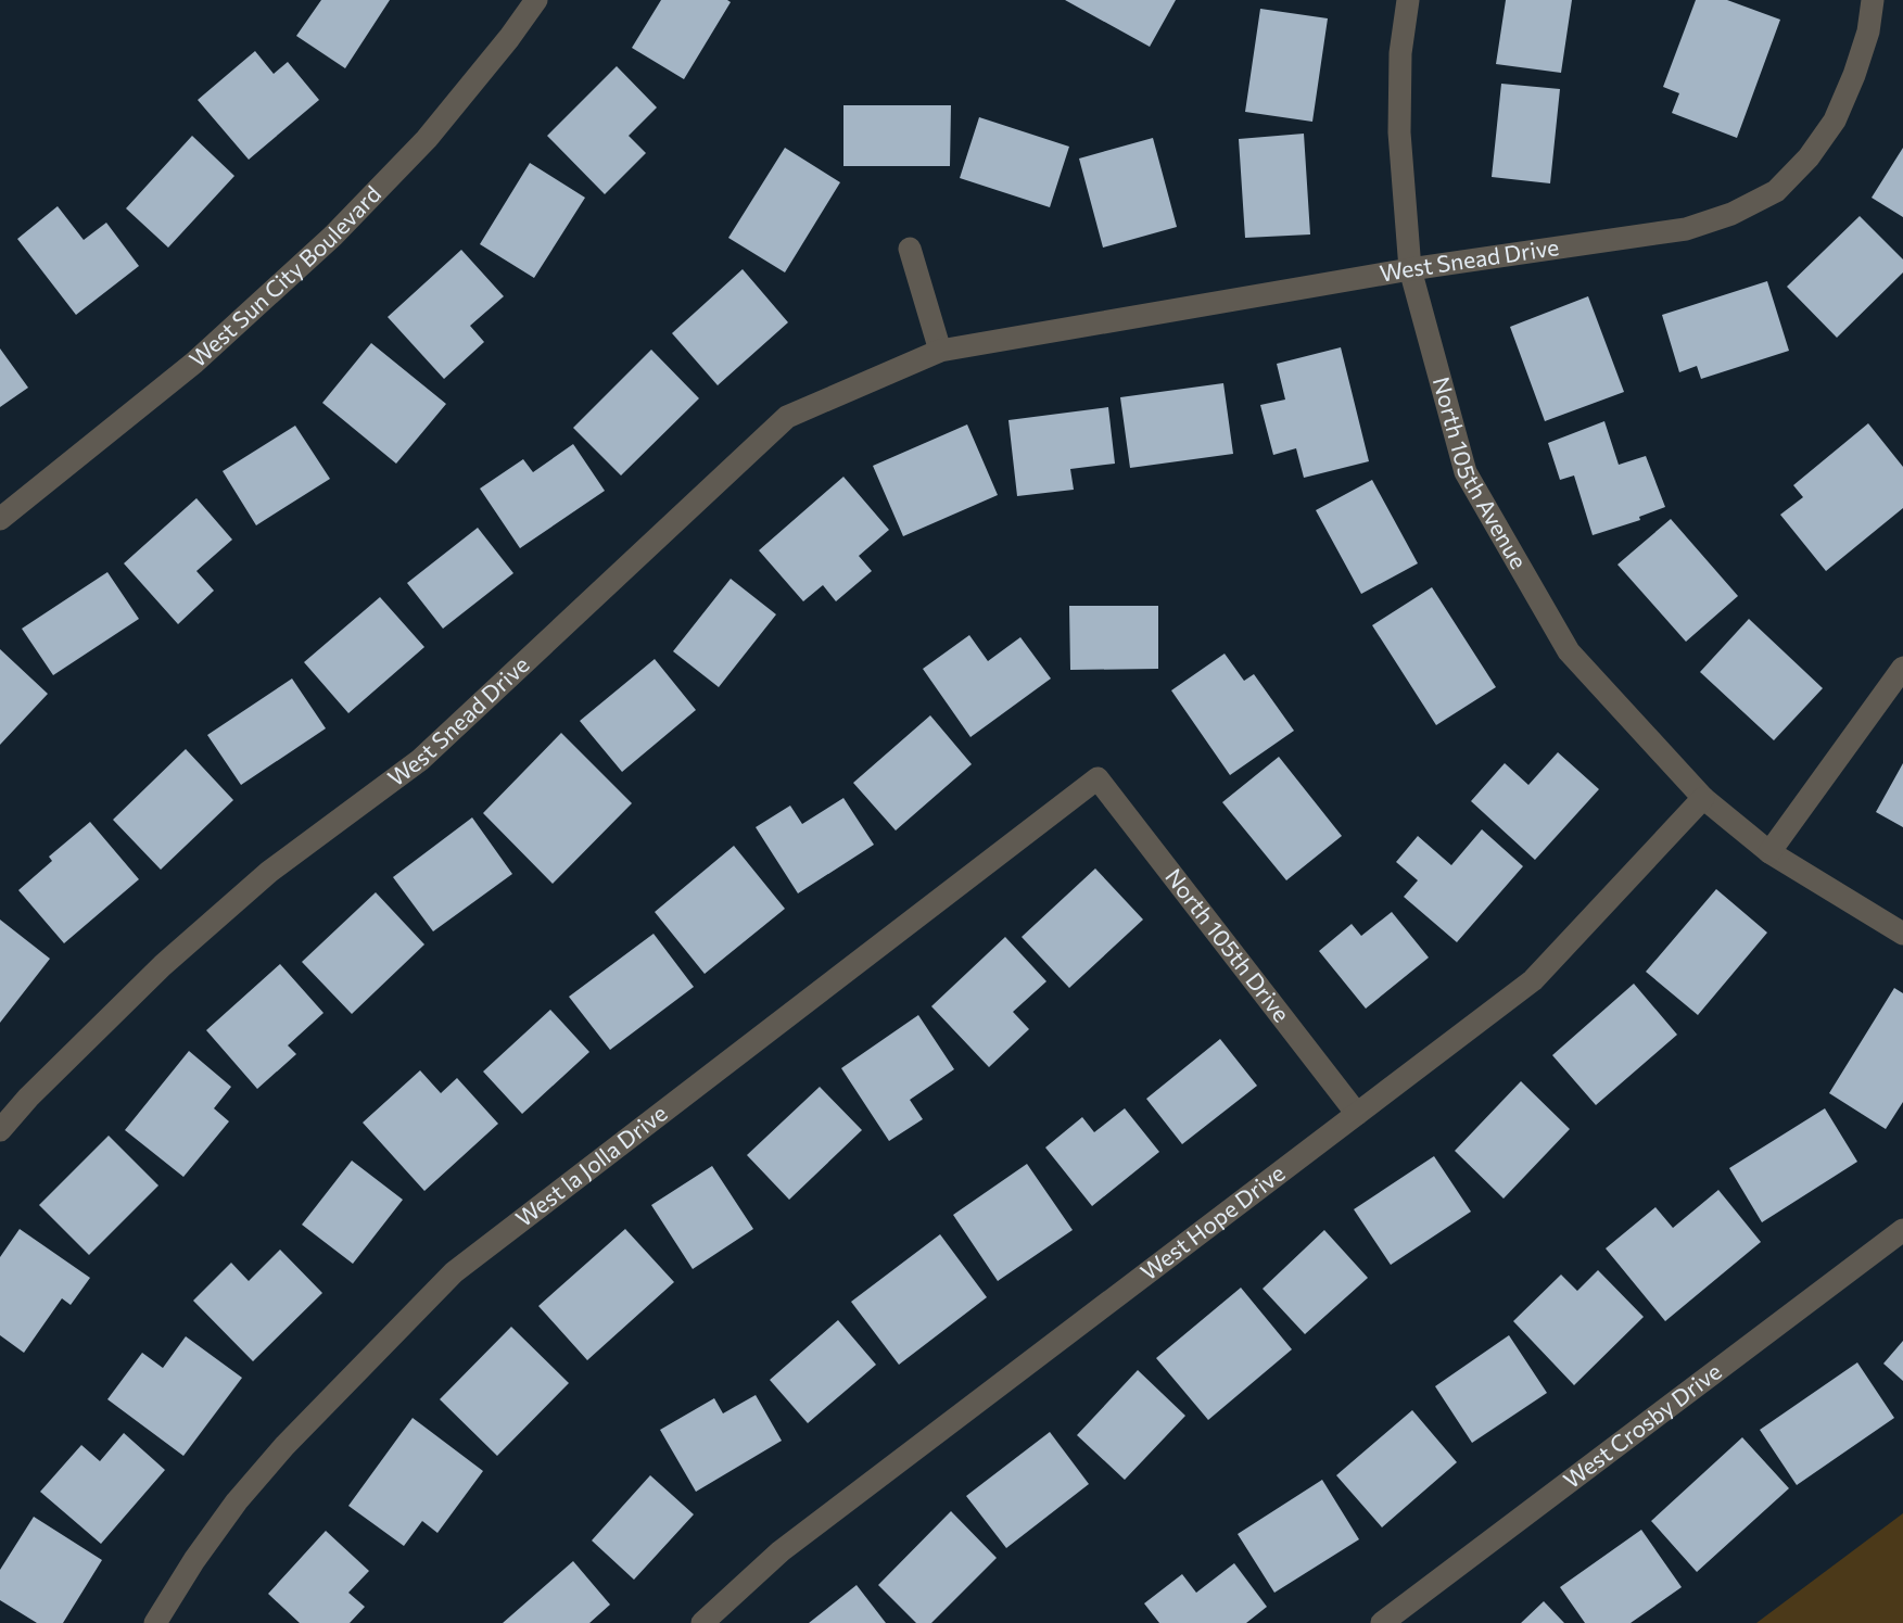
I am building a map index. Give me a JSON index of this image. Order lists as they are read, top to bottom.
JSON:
{
  "streets": {
    "street": [
      "West Snead Drive",
      "West Sun City Boulevard",
      "North 105th Avenue",
      "North 105th Drive",
      "West la Jolla Drive",
      "West Hope Drive",
      "West Crosby Drive"
    ]
  },
  "crossings": [
    ["West Snead Drive", "North 105th Avenue"],
    ["North 105th Avenue", "West Hope Drive"],
    ["North 105th Drive", "West la Jolla Drive"],
    ["North 105th Drive", "West Hope Drive"]
  ]
}
